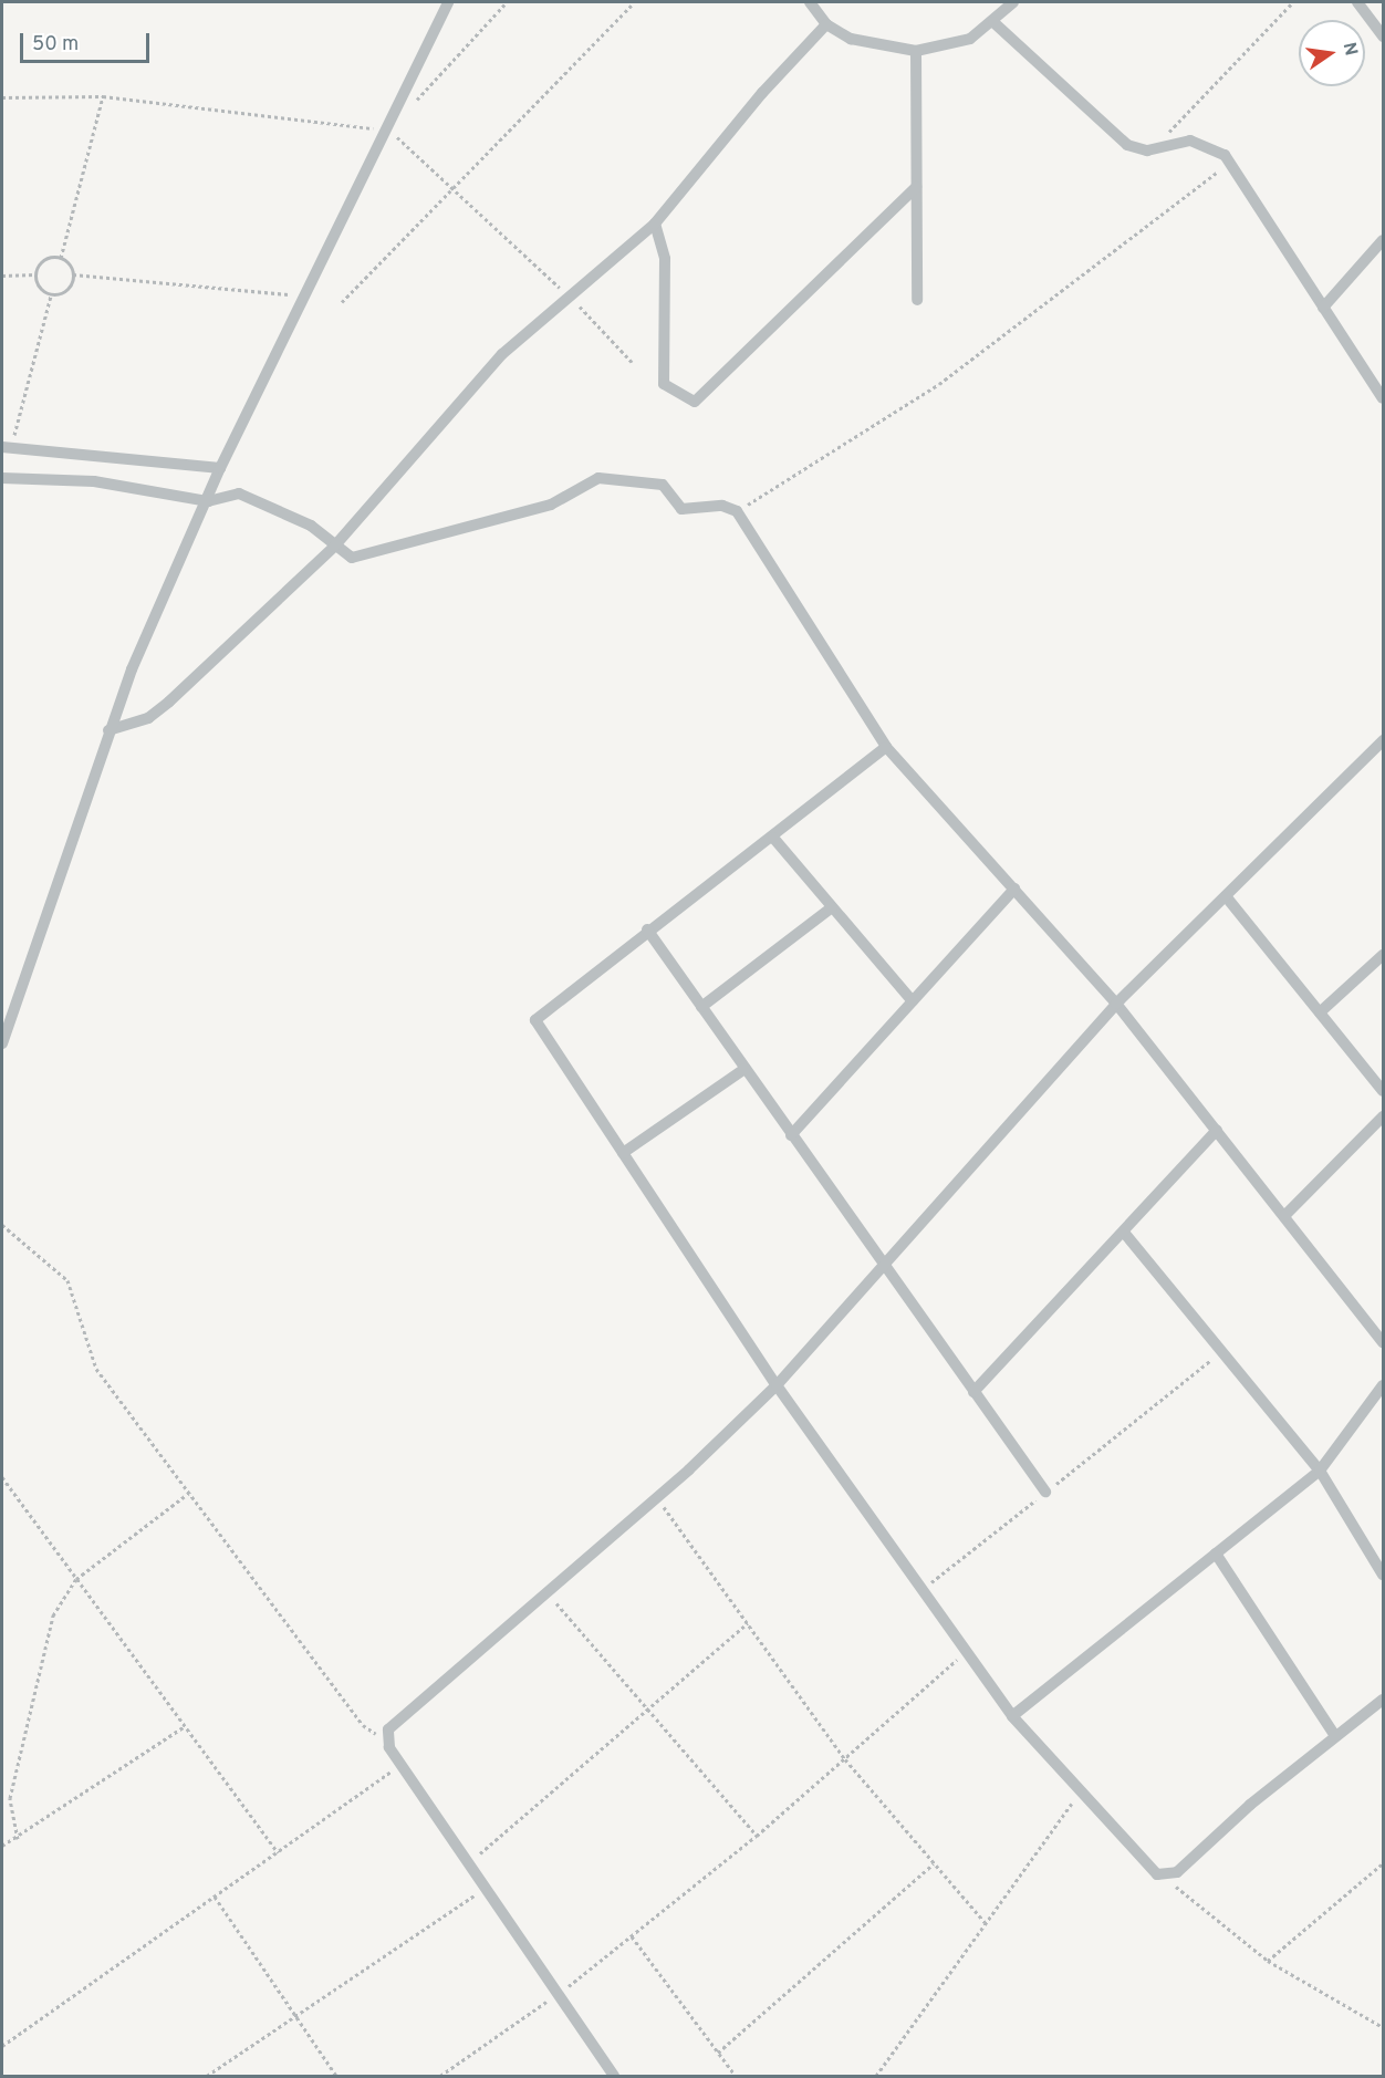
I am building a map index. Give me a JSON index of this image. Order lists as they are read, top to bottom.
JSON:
{
  "scale_bar": "50 m",
  "north": "right"
}
